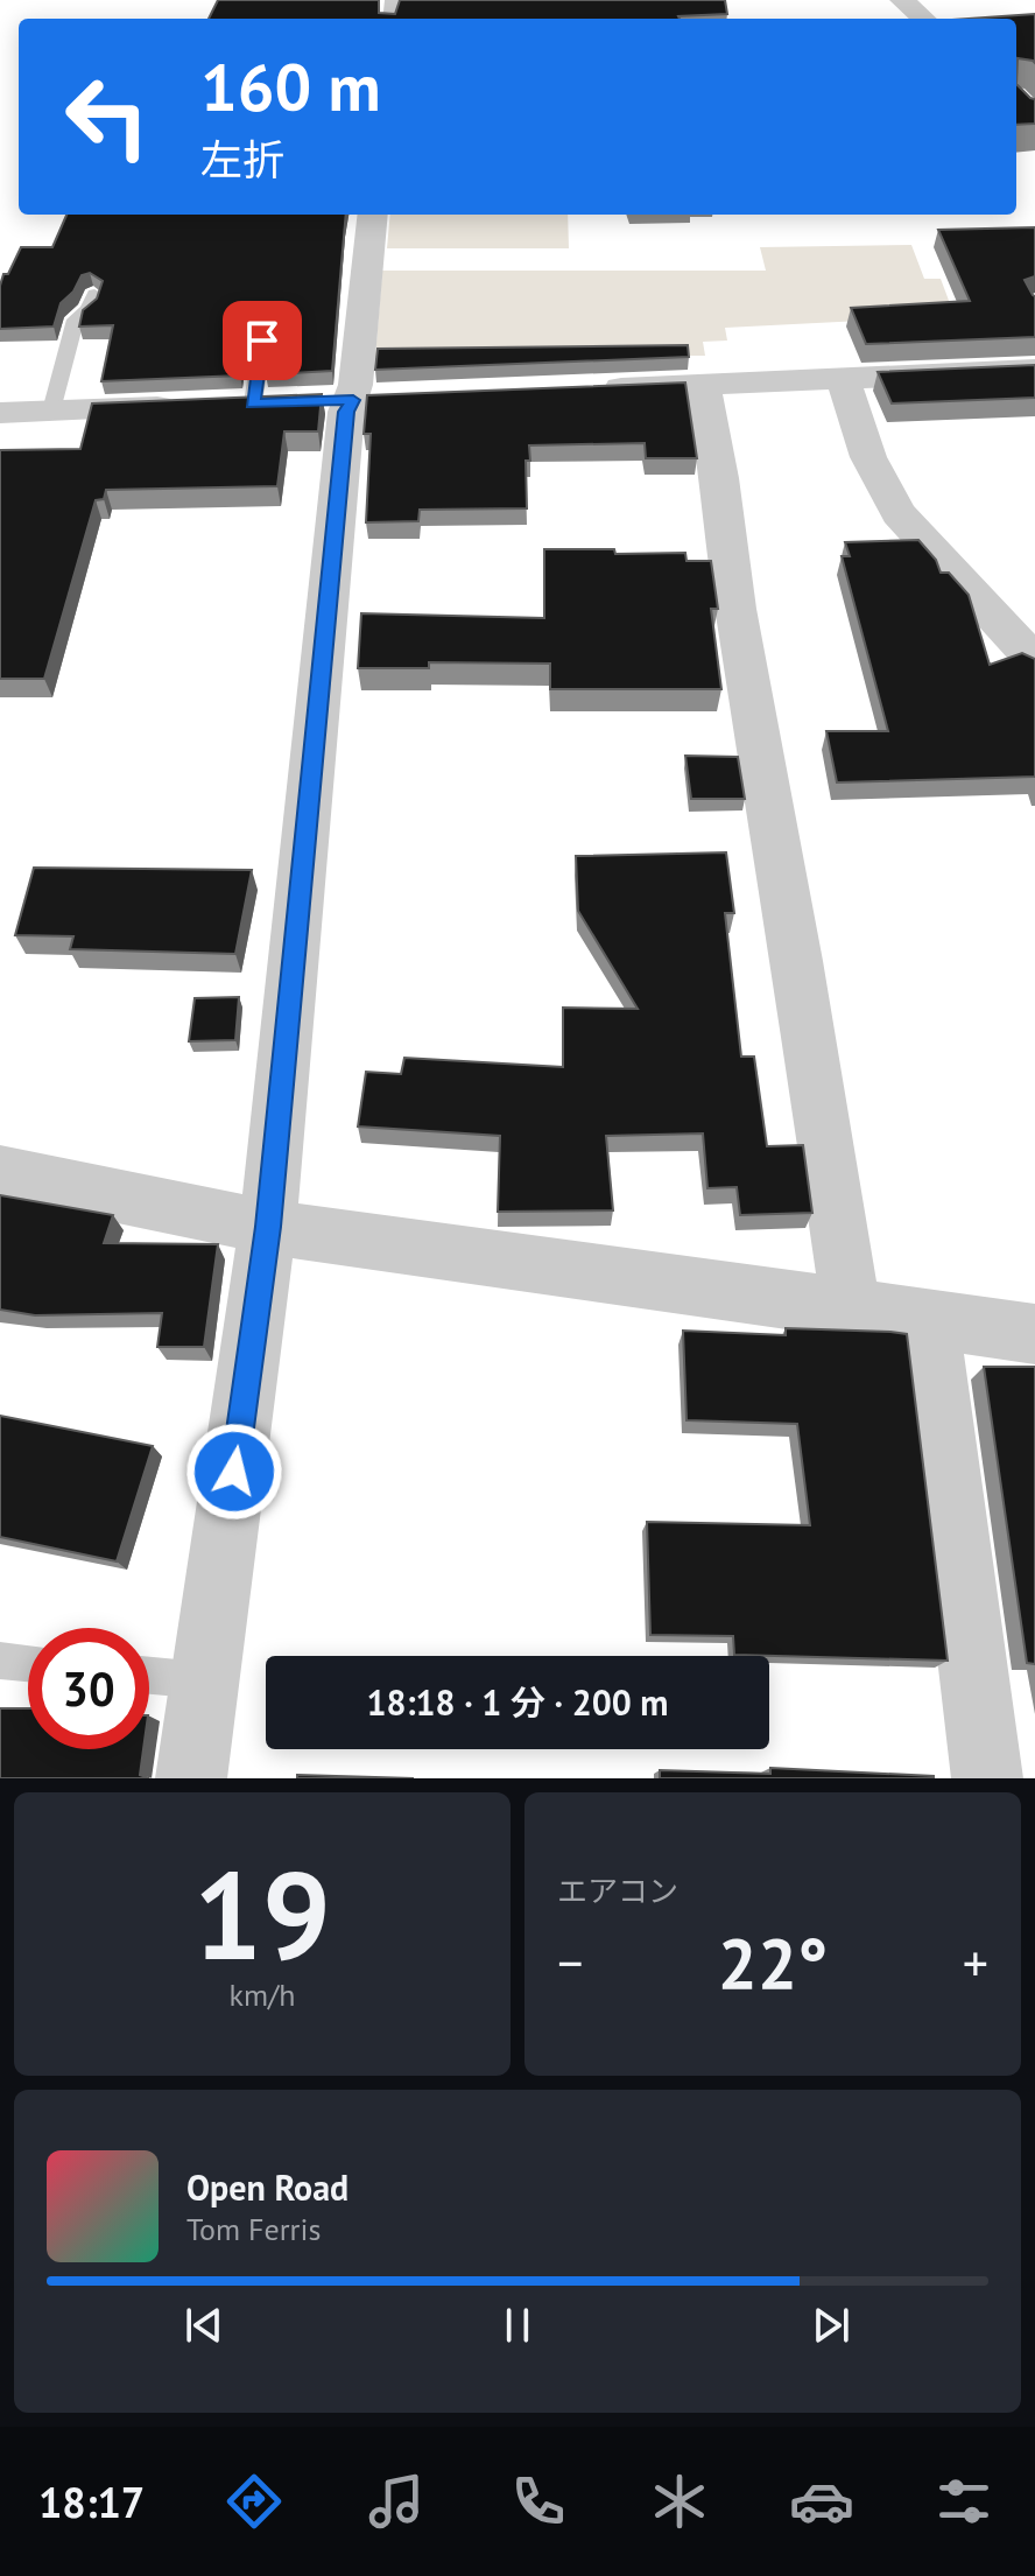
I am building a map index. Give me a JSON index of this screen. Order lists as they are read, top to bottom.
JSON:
{
  "page": {
    "turn": ["160 m", "左折"],
    "limit": "30",
    "trip": "18:18 · 1 分 · 200 m",
    "tile": [
      ["19", "km/h"],
      "エアコン"
    ],
    "heat": ["−", "22°", "+"],
    "song": ["Open Road", "Tom Ferris"],
    "tabs": "18:17"
  }
}
